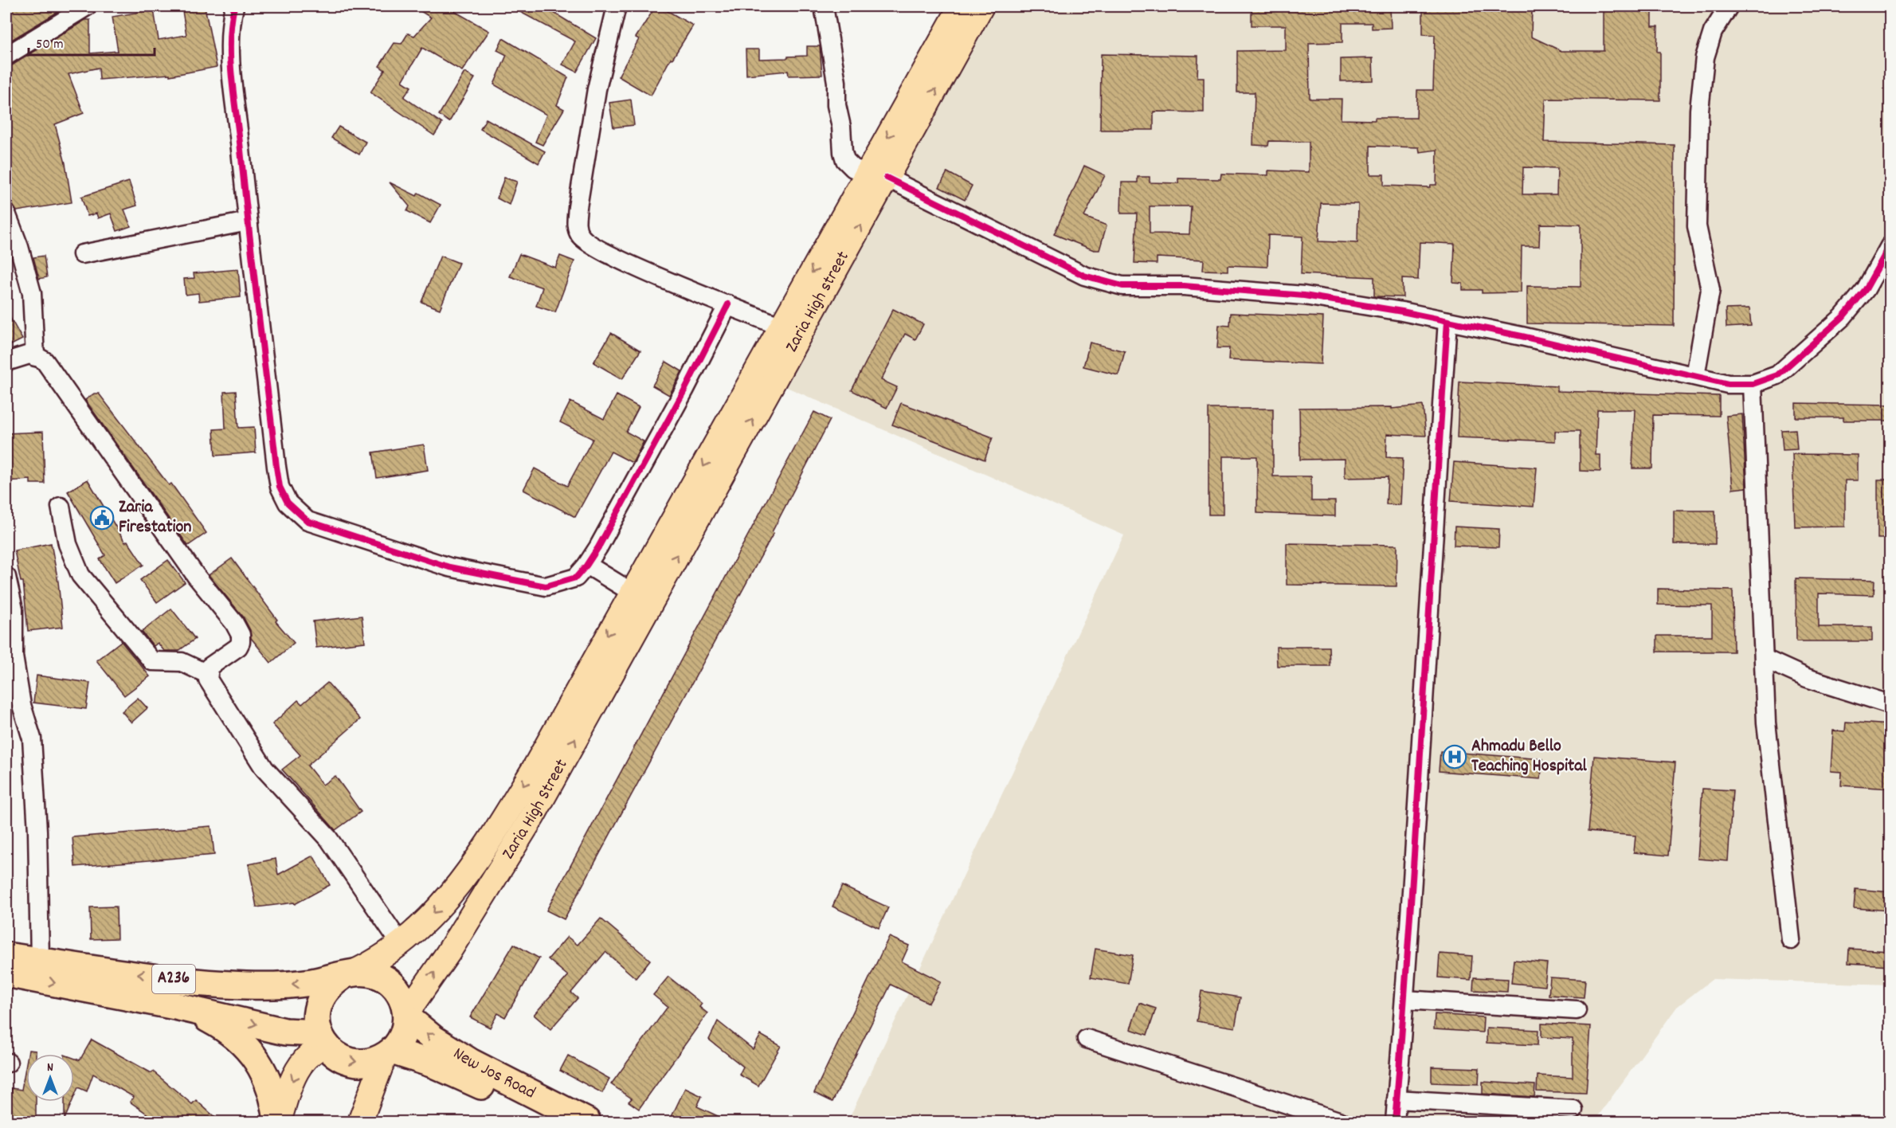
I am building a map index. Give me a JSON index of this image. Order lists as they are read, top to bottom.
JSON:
{
  "streets": {
    "highway": ["A236", "New Jos Road"],
    "main road": ["Zaria High street", "Zaria High Street"]
  },
  "crossings": [
    ["Zaria High street", "Zaria High Street"],
    ["Zaria High Street", "A236"],
    ["Zaria High Street", "New Jos Road"],
    ["A236", "New Jos Road"]
  ],
  "places": {
    "public building": ["Zaria Firestation"],
    "hospital": ["Ahmadu Bello Teaching Hospital"]
  },
  "scale_bar": "50 m",
  "north": "top"
}
